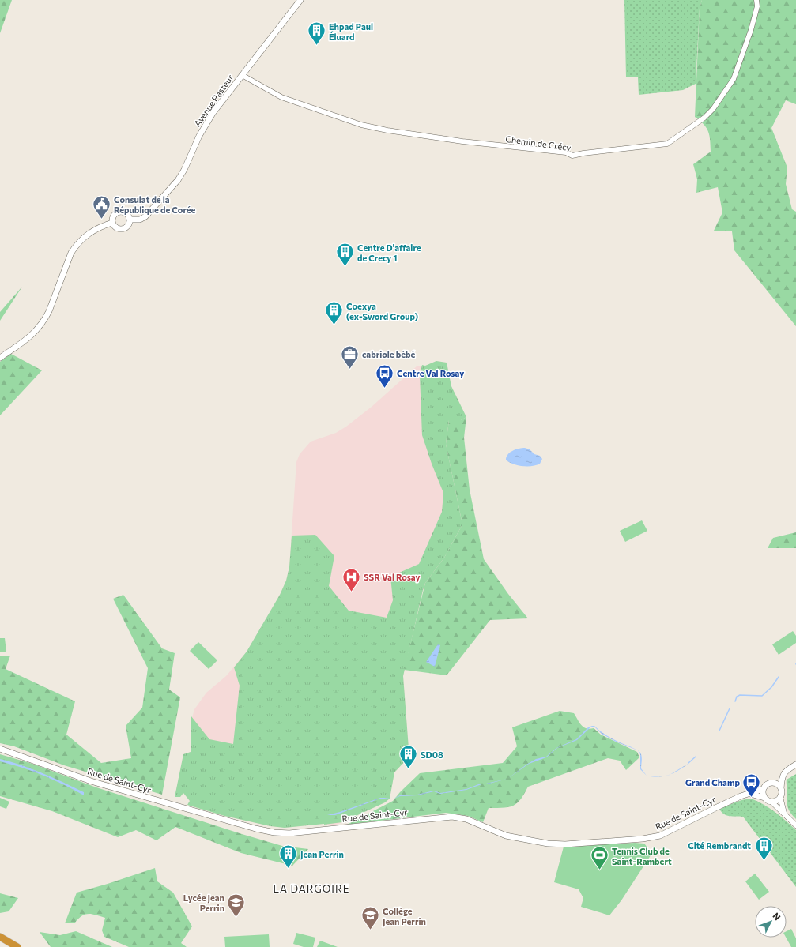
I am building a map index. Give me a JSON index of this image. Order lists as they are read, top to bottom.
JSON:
{
  "streets": {
    "main road": ["Avenue Pasteur", "Rue de Saint-Cyr"],
    "street": ["Chemin de Crécy"]
  },
  "crossings": [
    ["Avenue Pasteur", "Chemin de Crécy"]
  ],
  "districts": ["LA DARGOIRE"],
  "places": {
    "building": [
      "Ehpad Paul Éluard",
      "Centre D'affaire de Crecy 1",
      "Coexya (ex-Sword Group)",
      "SD08",
      "Cité Rembrandt",
      "Jean Perrin"
    ],
    "public building": ["Consulat de la République de Corée"],
    "office": ["cabriole bébé"],
    "bus stop": ["Centre Val Rosay", "Grand Champ"],
    "hospital": ["SSR Val Rosay"],
    "sports": ["Tennis Club de Saint-Rambert"],
    "school or university": ["Lycée Jean Perrin", "Collège Jean Perrin"]
  },
  "north": "top right"
}
